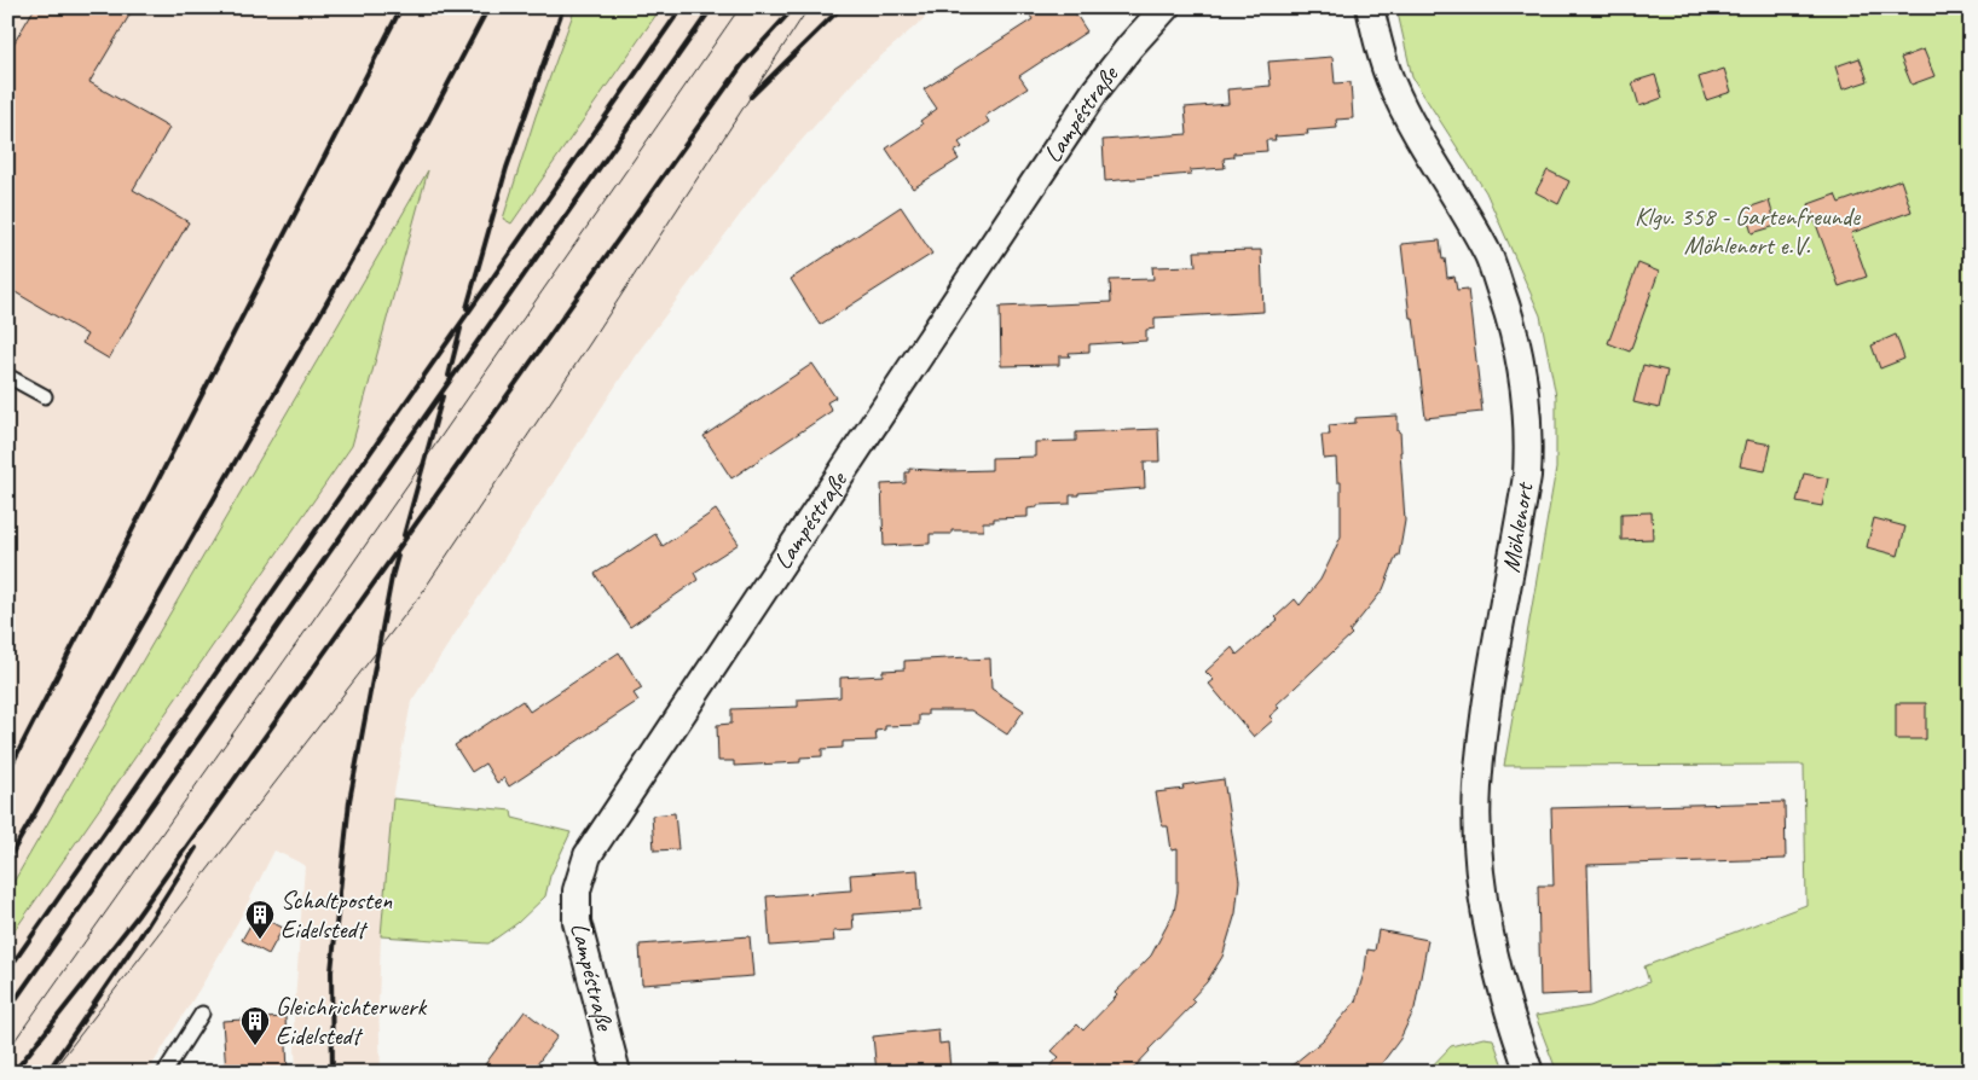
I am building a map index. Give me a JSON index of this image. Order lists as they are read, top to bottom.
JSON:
{
  "streets": {
    "street": ["Lampéstraße", "Möhlenort"]
  },
  "parks": ["Klgv. 358 - Gartenfreunde Möhlenort e.V."],
  "places": {
    "building": ["Schaltposten Eidelstedt", "Gleichrichterwerk Eidelstedt"]
  }
}
